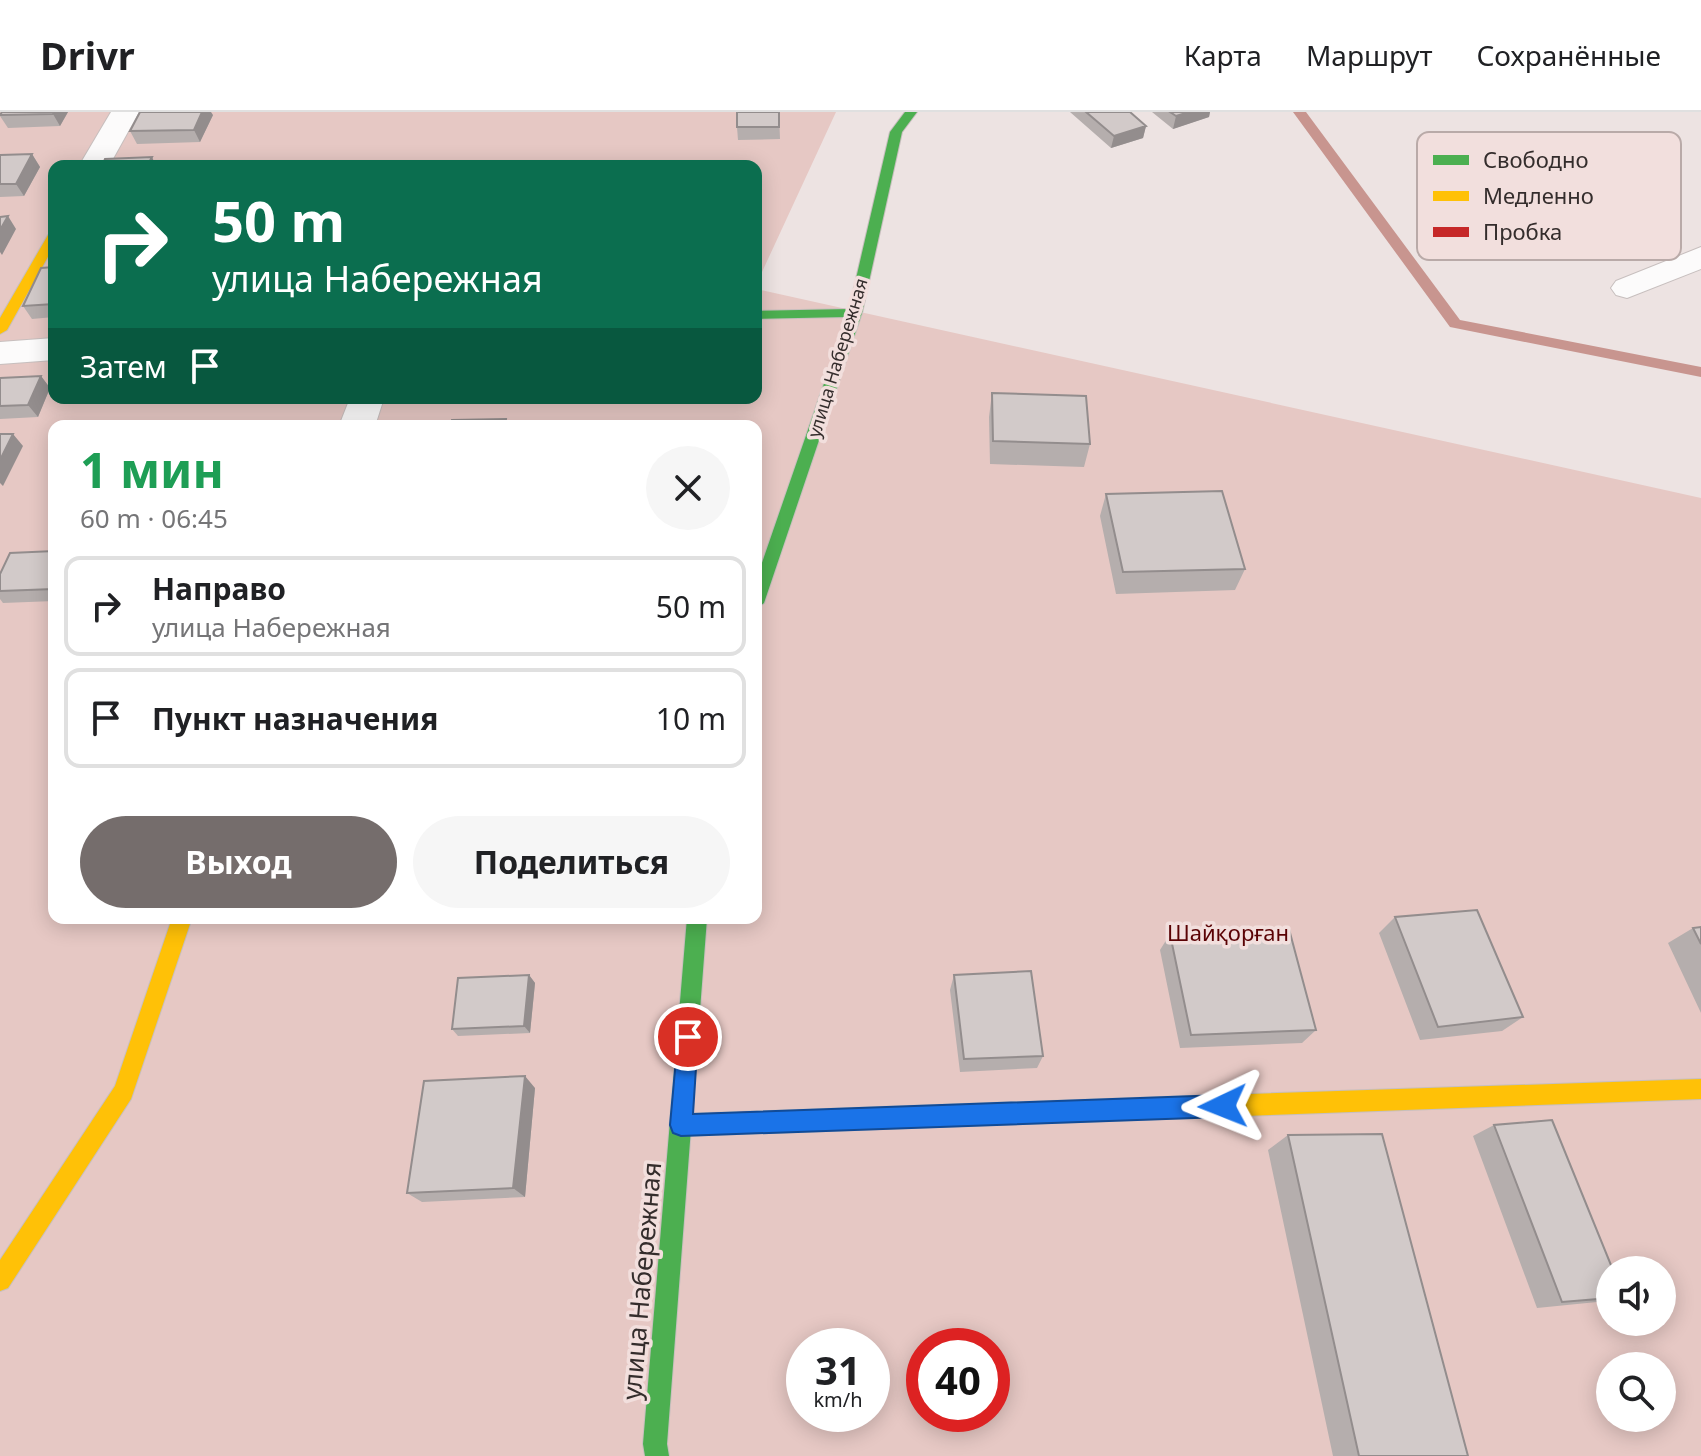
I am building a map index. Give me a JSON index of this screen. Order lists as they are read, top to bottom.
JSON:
{
  "streets": {
    "street": ["улица Набережная"]
  },
  "parks": ["Шайқорған"],
  "legend": ["Свободно", "Медленно", "Пробка"],
  "page": {
    "header": "Drivr",
    "nav": ["Карта", "Маршрут", "Сохранённые"],
    "turn": ["50 m", "улица Набережная"],
    "then": "Затем",
    "heading": ["1 мин", "60 m · 06:45"],
    "list": [
      {
        "name": "Направо",
        "note": "улица Набережная",
        "value": "50 m"
      },
      {
        "name": "Пункт назначения",
        "value": "10 m"
      }
    ],
    "buttons": ["Выход", "Поделиться"],
    "speed": "31 km/h",
    "limit": "40"
  }
}
